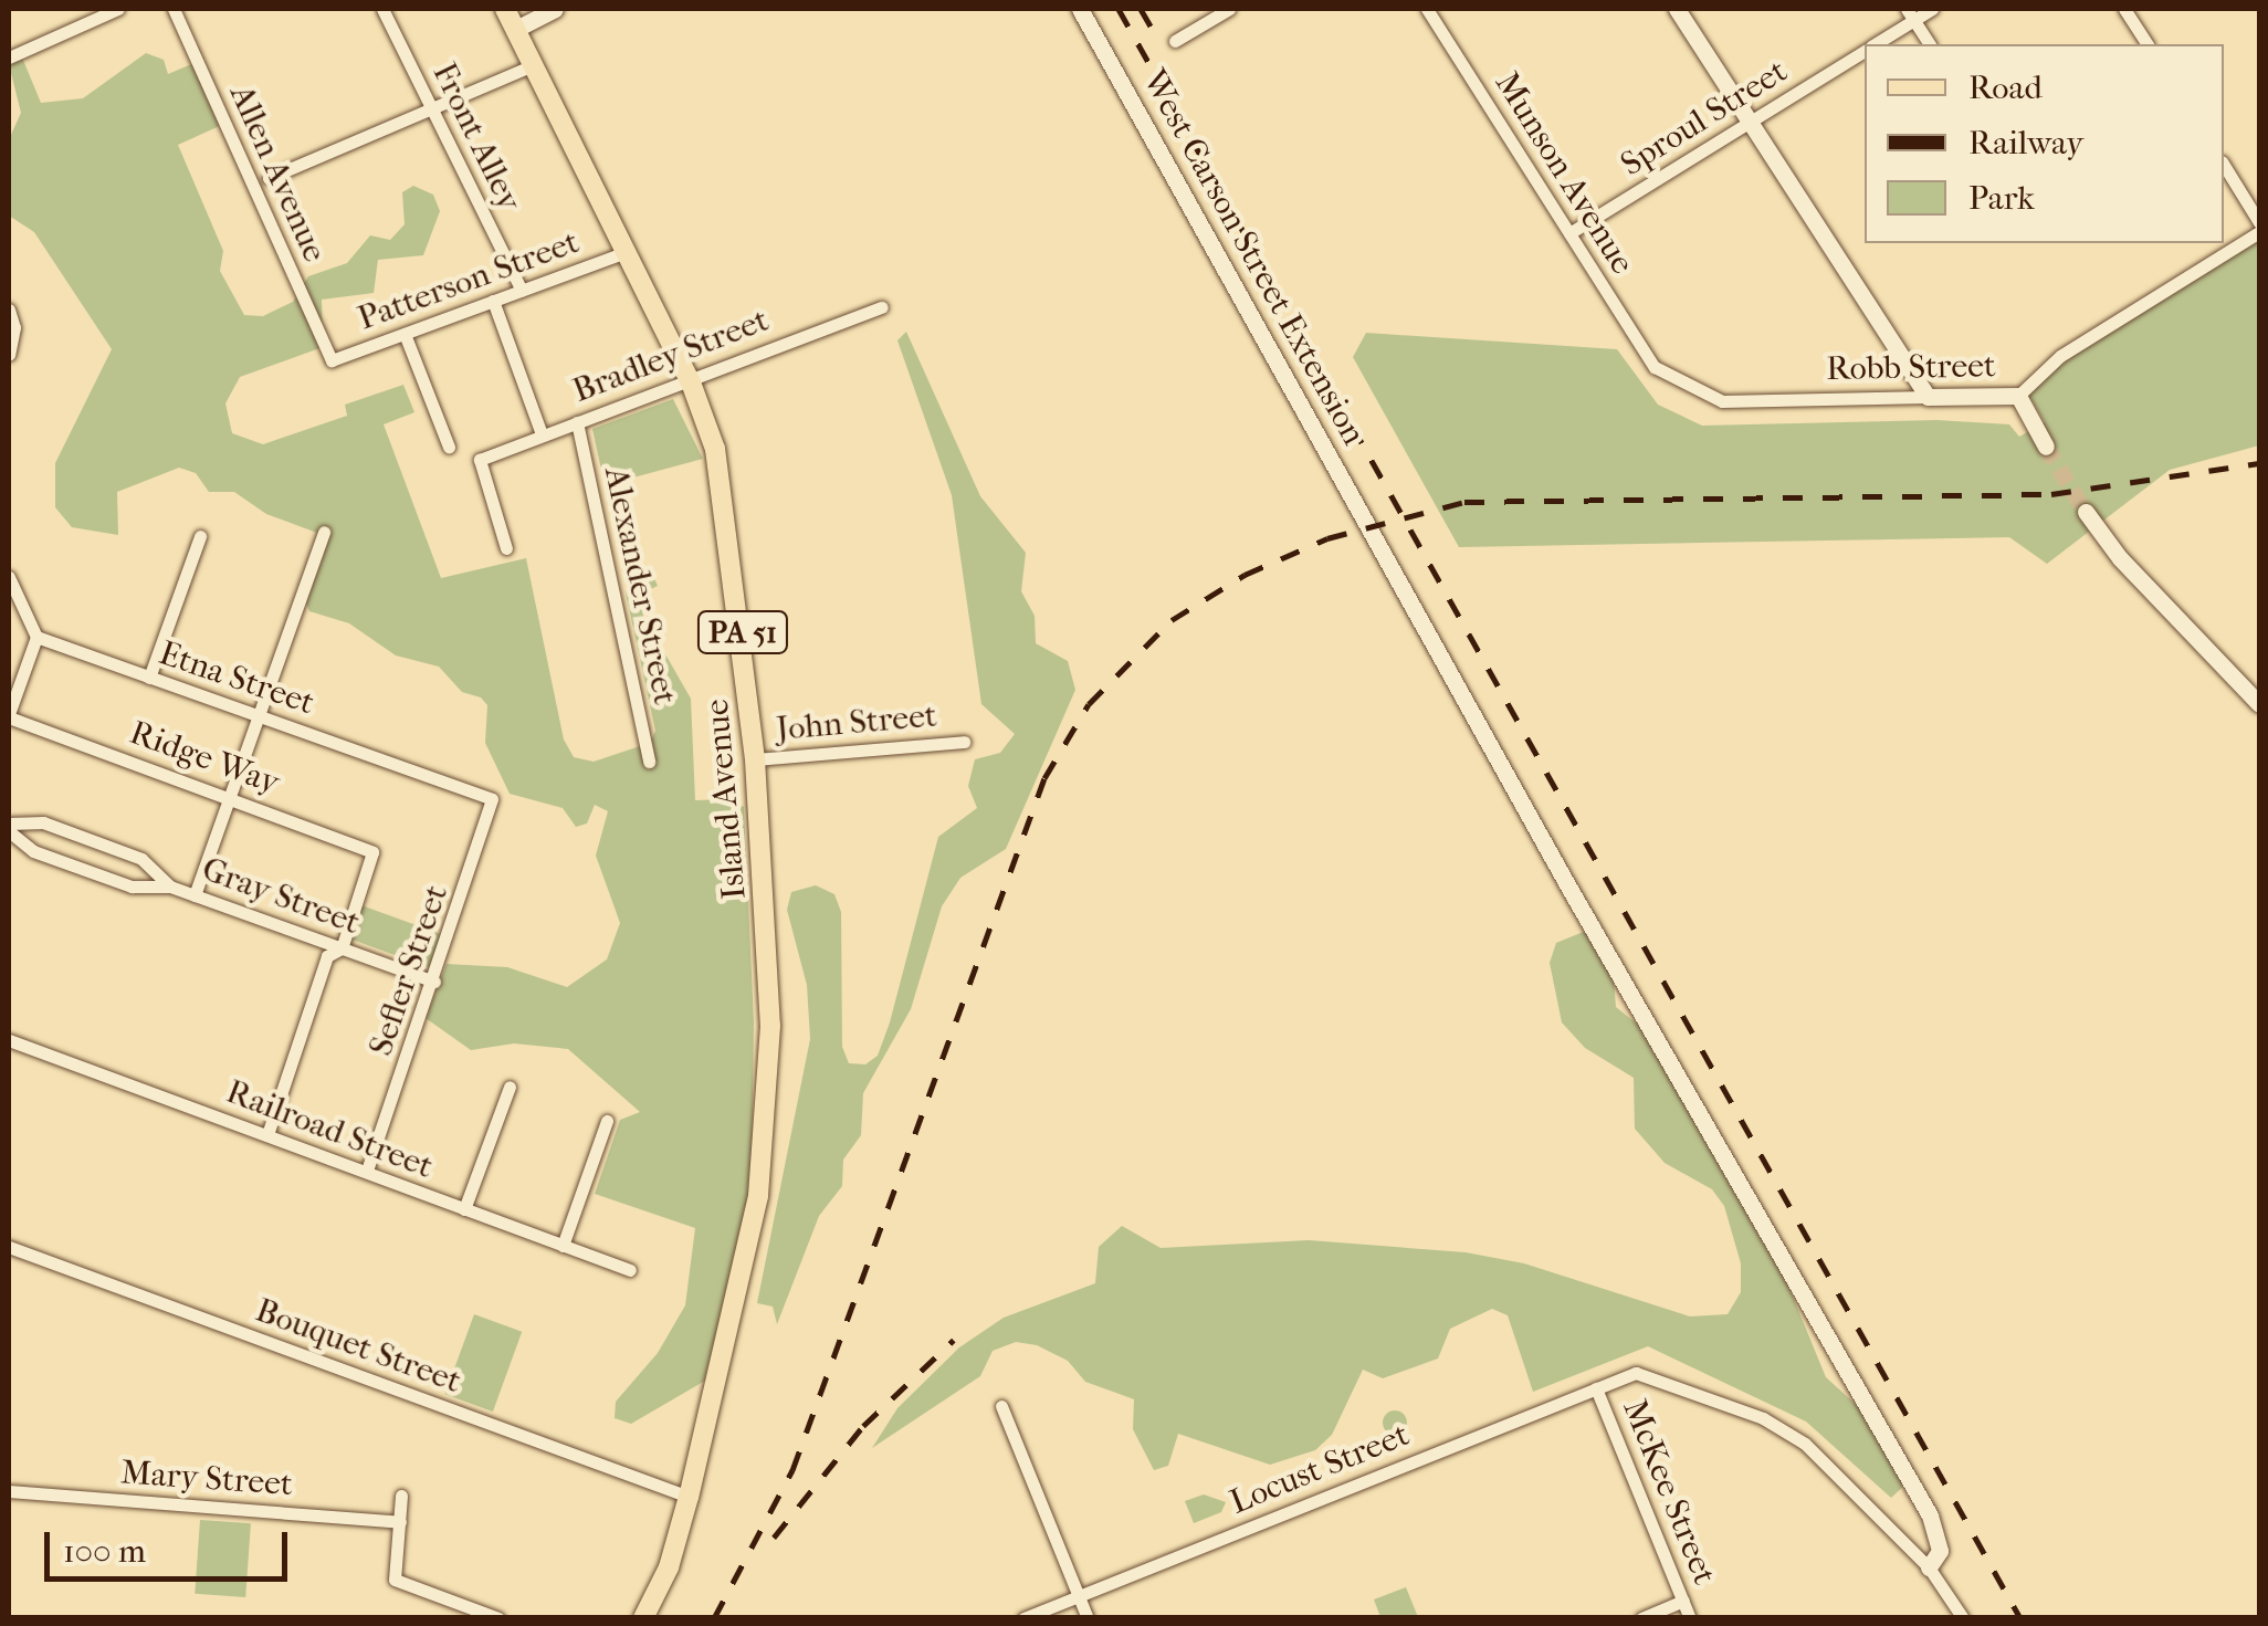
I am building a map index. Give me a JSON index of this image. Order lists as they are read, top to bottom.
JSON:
{
  "streets": {
    "main road": ["PA 51", "Island Avenue"],
    "street": [
      "Sproul Street",
      "Front Alley",
      "Allen Avenue",
      "Munson Avenue",
      "West Carson Street Extension",
      "Patterson Street",
      "Bradley Street",
      "Robb Street",
      "Alexander Street",
      "Etna Street",
      "John Street",
      "Ridge Way",
      "Gray Street",
      "Sefler Street",
      "Railroad Street",
      "Bouquet Street",
      "Locust Street",
      "Mary Street",
      "McKee Street"
    ]
  },
  "crossings": [
    ["Sproul Street", "Munson Avenue"],
    ["Front Alley", "Patterson Street"],
    ["Allen Avenue", "Patterson Street"],
    ["Munson Avenue", "Robb Street"],
    ["West Carson Street Extension", "Locust Street"],
    ["Patterson Street", "Island Avenue"],
    ["Bradley Street", "Alexander Street"],
    ["Bradley Street", "Island Avenue"],
    ["Etna Street", "Sefler Street"],
    ["John Street", "Island Avenue"],
    ["Ridge Way", "Gray Street"],
    ["Island Avenue", "Bouquet Street"],
    ["Gray Street", "Sefler Street"],
    ["Sefler Street", "Railroad Street"],
    ["Locust Street", "McKee Street"]
  ],
  "legend": ["Road", "Railway", "Park"],
  "scale_bar": "100 m"
}
